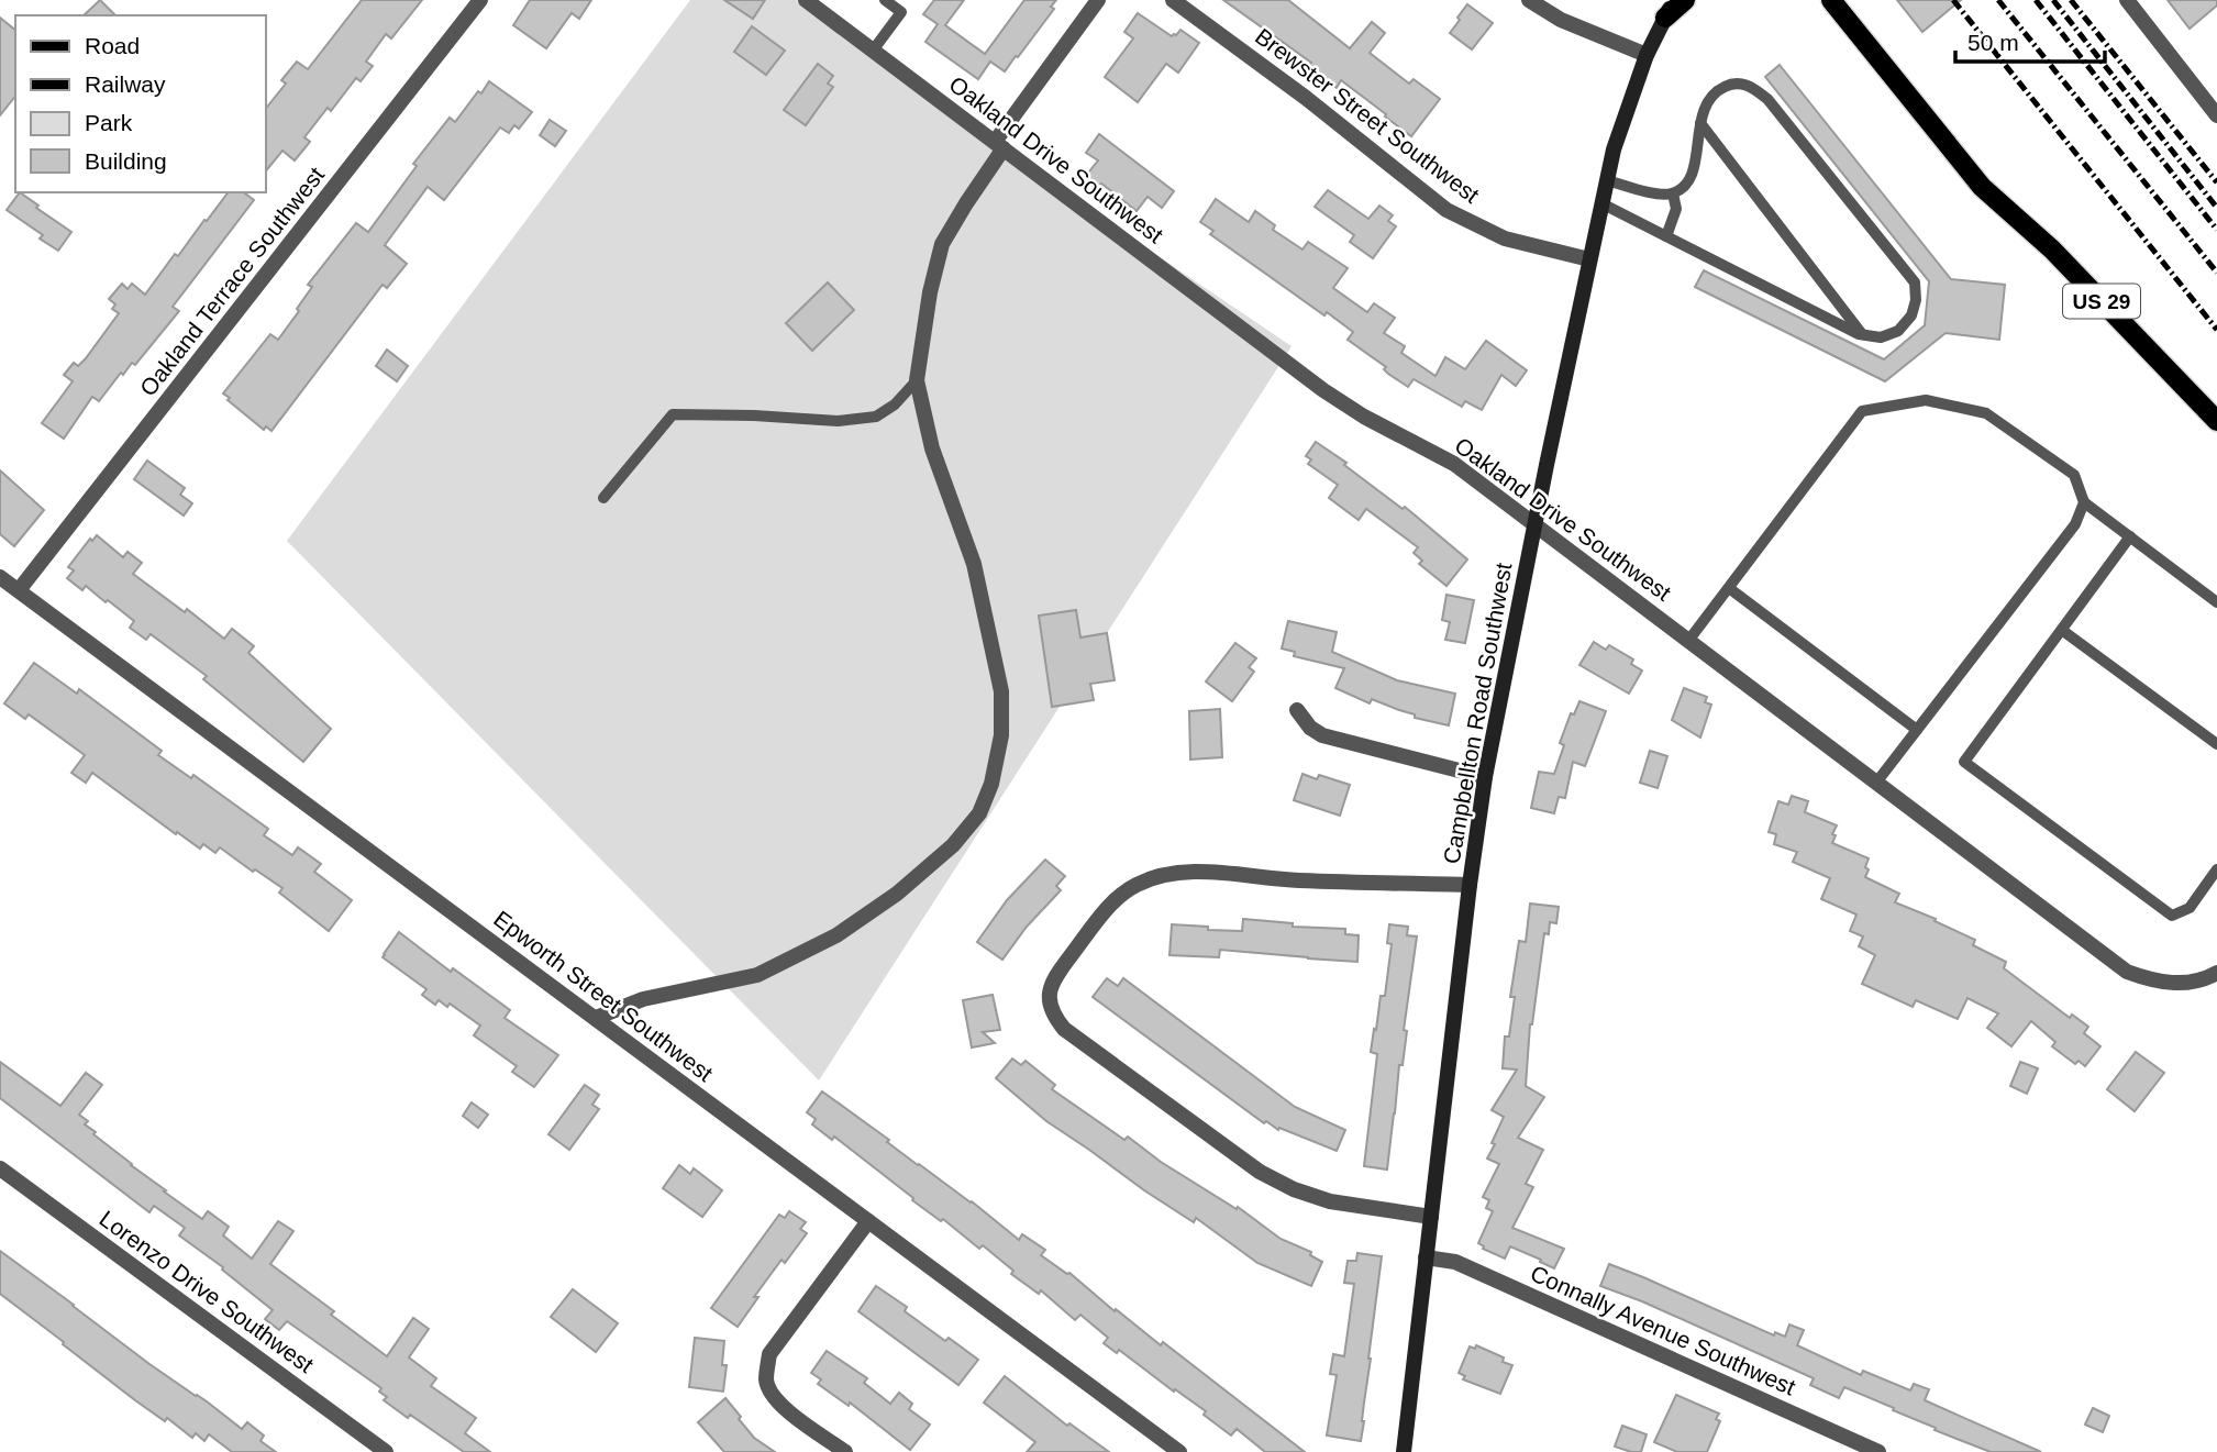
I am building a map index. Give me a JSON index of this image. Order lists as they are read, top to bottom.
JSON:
{
  "streets": {
    "main road": ["US 29", "Campbellton Road Southwest"],
    "street": [
      "Brewster Street Southwest",
      "Oakland Drive Southwest",
      "Oakland Terrace Southwest",
      "Epworth Street Southwest",
      "Lorenzo Drive Southwest",
      "Connally Avenue Southwest"
    ]
  },
  "crossings": [
    ["Brewster Street Southwest", "Campbellton Road Southwest"],
    ["Oakland Drive Southwest", "Campbellton Road Southwest"],
    ["Oakland Terrace Southwest", "Epworth Street Southwest"],
    ["Campbellton Road Southwest", "Connally Avenue Southwest"]
  ],
  "legend": [
    "Road",
    "Railway",
    "Park",
    "Building"
  ],
  "scale_bar": "50 m"
}
